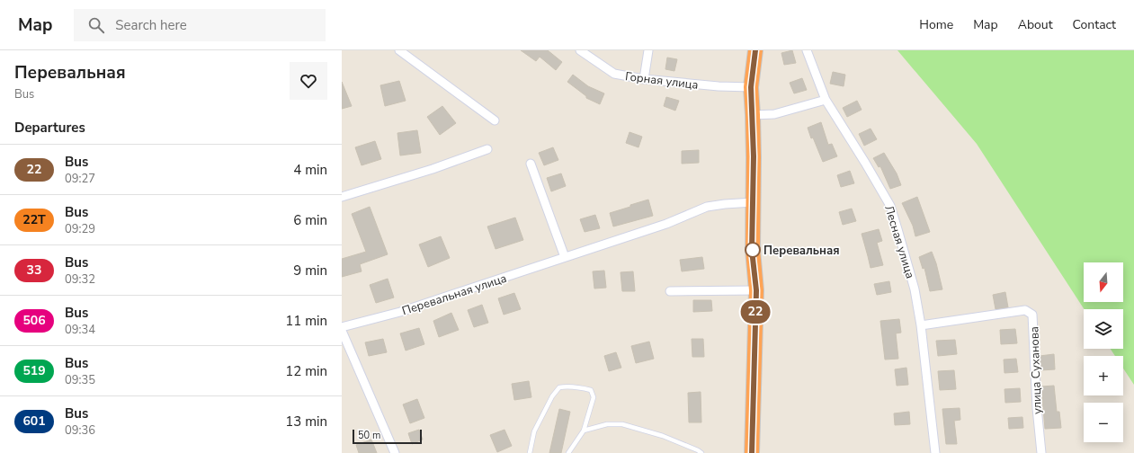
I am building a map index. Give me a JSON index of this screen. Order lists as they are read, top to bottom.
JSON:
{
  "streets": {
    "street": [
      "Горная улица",
      "Лесная улица",
      "Перевальная улица",
      "улица Суханова"
    ]
  },
  "crossings": [
    ["Лесная улица", "улица Суханова"]
  ],
  "places": ["Перевальная"],
  "lines": ["bus line 22"],
  "scale_bar": "50 m",
  "north": "bottom",
  "page": {
    "header": "Map",
    "search": "Search here",
    "nav": [
      "Home",
      "Map",
      "About",
      "Contact"
    ],
    "heading": [
      ["Перевальная", "Bus"],
      "Departures"
    ],
    "on_map": "22",
    "list": [
      {
        "mark": "22",
        "name": "Bus",
        "note": "09:27",
        "value": "4 min"
      },
      {
        "mark": "22Т",
        "name": "Bus",
        "note": "09:29",
        "value": "6 min"
      },
      {
        "mark": "33",
        "name": "Bus",
        "note": "09:32",
        "value": "9 min"
      },
      {
        "mark": "506",
        "name": "Bus",
        "note": "09:34",
        "value": "11 min"
      },
      {
        "mark": "519",
        "name": "Bus",
        "note": "09:35",
        "value": "12 min"
      },
      {
        "mark": "601",
        "name": "Bus",
        "note": "09:36",
        "value": "13 min"
      }
    ],
    "map_buttons": ["+", "−"],
    "scale": "50 m"
  }
}
